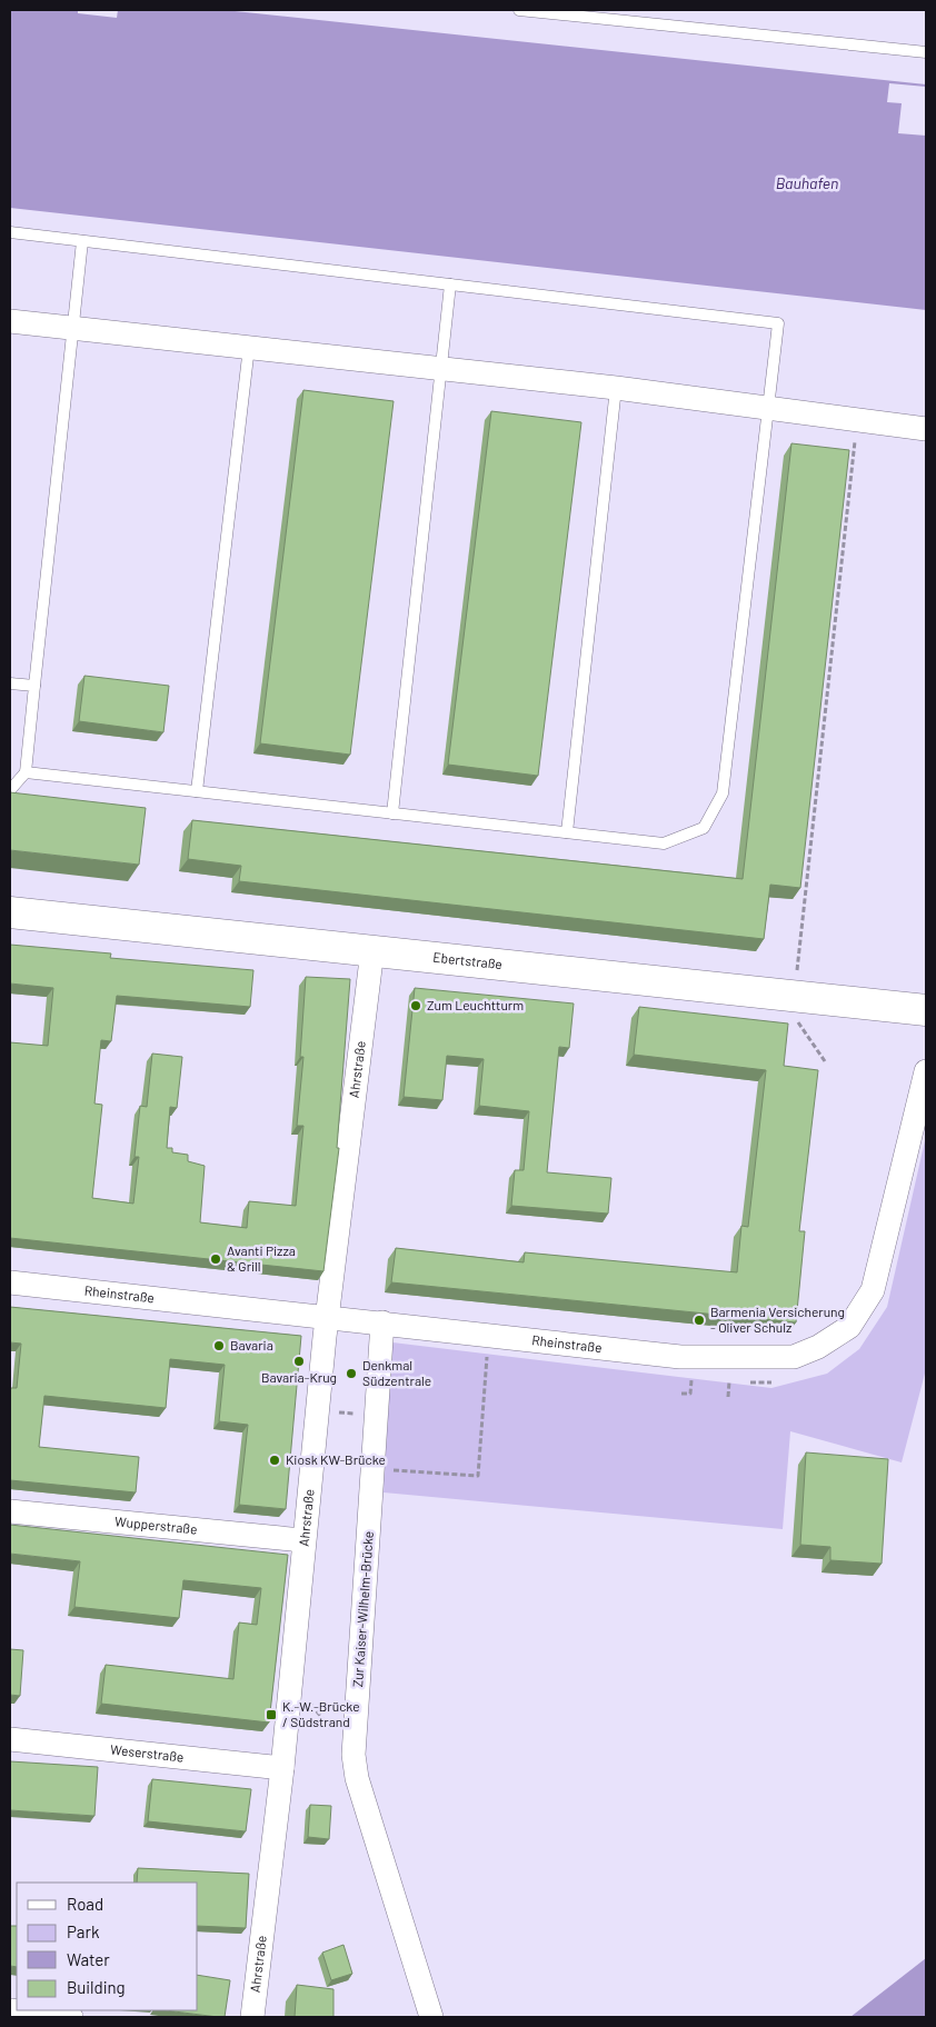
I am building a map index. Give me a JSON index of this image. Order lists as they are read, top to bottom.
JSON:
{
  "streets": {
    "street": [
      "Ebertstraße",
      "Ahrstraße",
      "Rheinstraße",
      "Wupperstraße",
      "Zur Kaiser-Wilhelm-Brücke",
      "Weserstraße"
    ]
  },
  "crossings": [
    ["Ebertstraße", "Ahrstraße"],
    ["Ahrstraße", "Rheinstraße"],
    ["Ahrstraße", "Wupperstraße"],
    ["Ahrstraße", "Weserstraße"],
    ["Rheinstraße", "Zur Kaiser-Wilhelm-Brücke"]
  ],
  "water": ["Bauhafen"],
  "places": {
    "other": [
      "Zum Leuchtturm",
      "Avanti Pizza & Grill",
      "Barmenia Versicherung - Oliver Schulz",
      "Bavaria",
      "Bavaria-Krug",
      "Denkmal Südzentrale",
      "Kiosk KW-Brücke"
    ],
    "transit": ["K.-W.-Brücke / Südstrand"]
  },
  "legend": [
    "Road",
    "Park",
    "Water",
    "Building"
  ]
}
